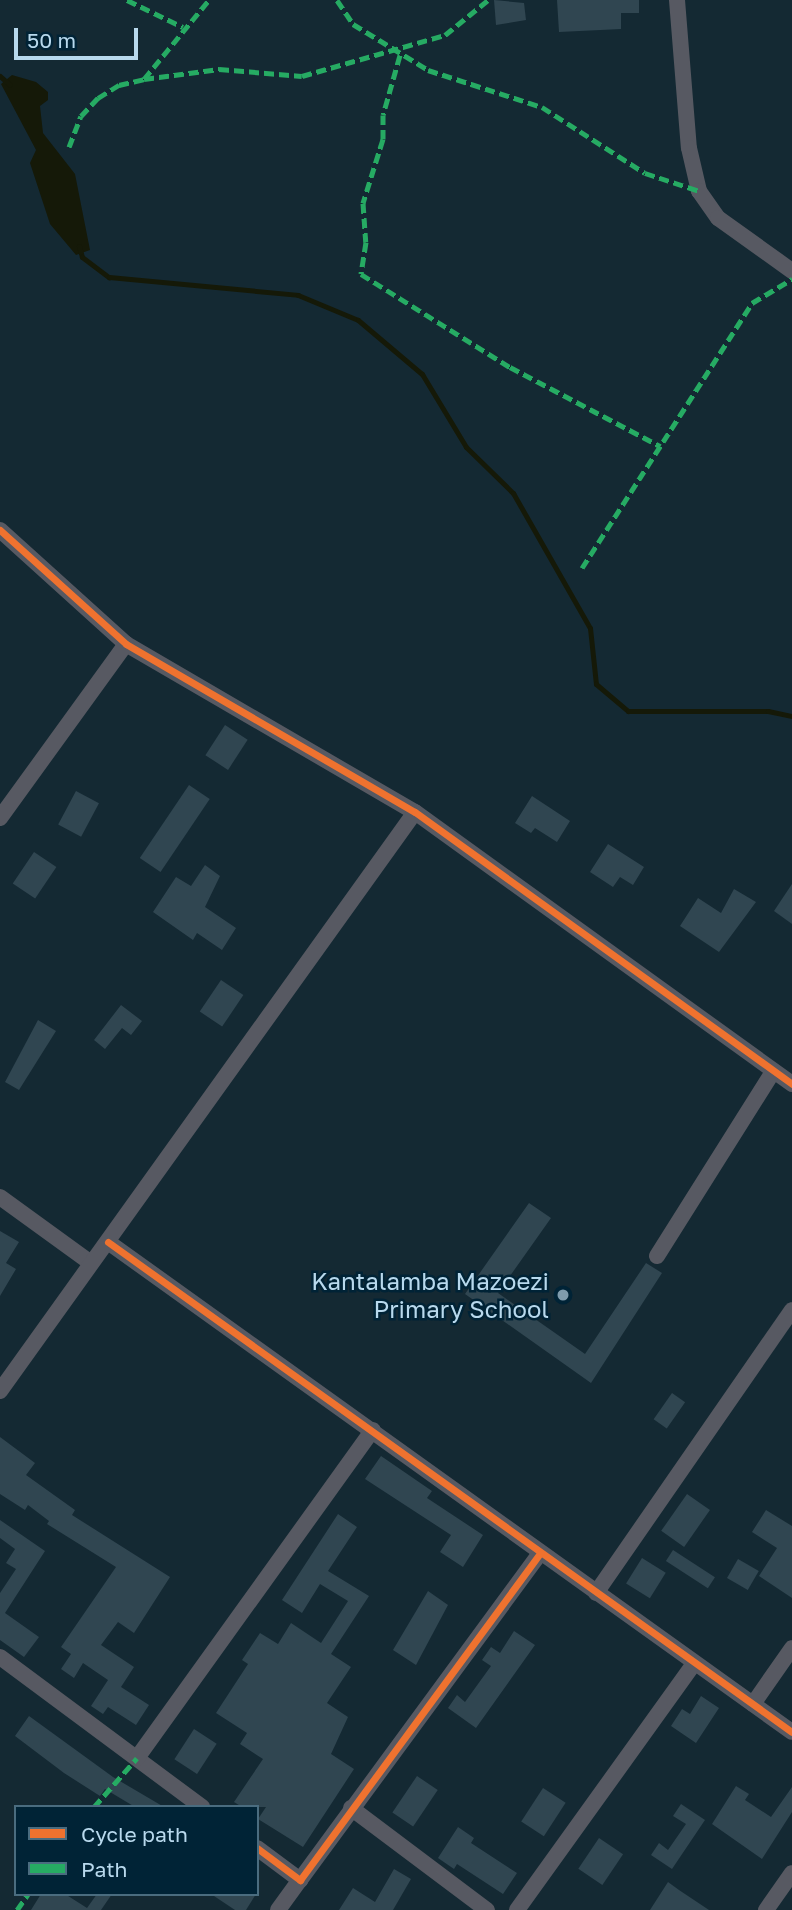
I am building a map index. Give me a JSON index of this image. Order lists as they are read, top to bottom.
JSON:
{
  "places": ["Kantalamba Mazoezi Primary School"],
  "legend": ["Cycle path", "Path"],
  "scale_bar": "50 m"
}
